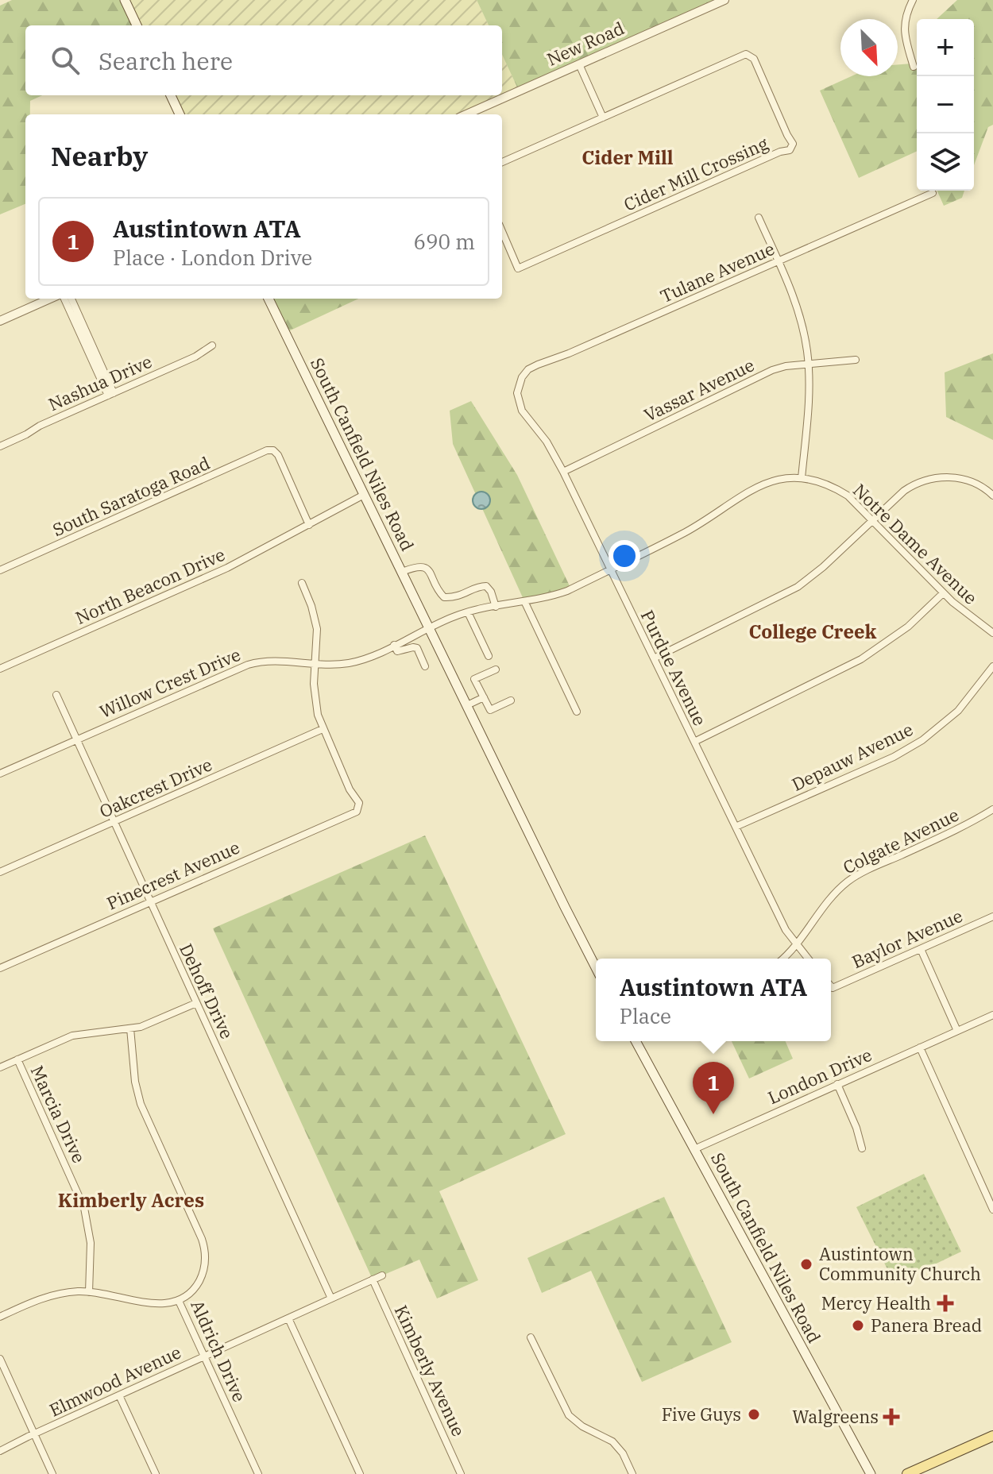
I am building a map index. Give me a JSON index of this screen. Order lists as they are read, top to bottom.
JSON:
{
  "streets": {
    "main road": ["South Canfield Niles Road"],
    "street": [
      "New Road",
      "Cider Mill Crossing",
      "Tulane Avenue",
      "Nashua Drive",
      "Vassar Avenue",
      "South Saratoga Road",
      "Notre Dame Avenue",
      "North Beacon Drive",
      "Purdue Avenue",
      "Willow Crest Drive",
      "Depauw Avenue",
      "Oakcrest Drive",
      "Colgate Avenue",
      "Pinecrest Avenue",
      "Baylor Avenue",
      "Dehoff Drive",
      "London Drive",
      "Marcia Drive",
      "Aldrich Drive",
      "Kimberly Avenue",
      "Elmwood Avenue"
    ]
  },
  "crossings": [
    ["Tulane Avenue", "Purdue Avenue"],
    ["Vassar Avenue", "Purdue Avenue"],
    ["South Canfield Niles Road", "Notre Dame Avenue"],
    ["South Canfield Niles Road", "North Beacon Drive"],
    ["South Canfield Niles Road", "Willow Crest Drive"],
    ["South Canfield Niles Road", "London Drive"],
    ["South Saratoga Road", "North Beacon Drive"],
    ["Notre Dame Avenue", "Purdue Avenue"],
    ["Notre Dame Avenue", "Willow Crest Drive"],
    ["Purdue Avenue", "Depauw Avenue"],
    ["Purdue Avenue", "Colgate Avenue"],
    ["Willow Crest Drive", "Dehoff Drive"],
    ["Oakcrest Drive", "Pinecrest Avenue"],
    ["Oakcrest Drive", "Dehoff Drive"],
    ["Pinecrest Avenue", "Dehoff Drive"],
    ["Dehoff Drive", "Elmwood Avenue"],
    ["Aldrich Drive", "Elmwood Avenue"],
    ["Kimberly Avenue", "Elmwood Avenue"]
  ],
  "districts": ["Cider Mill", "College Creek", "Kimberly Acres"],
  "places": {
    "other": ["Austintown Community Church", "Panera Bread", "Five Guys"],
    "health": ["Mercy Health", "Walgreens"]
  },
  "north": "bottom right",
  "page": {
    "map_buttons": ["+", "−"],
    "search": "Search here",
    "heading": "Nearby",
    "list": [
      {
        "mark": "1",
        "name": "Austintown ATA",
        "note": "Place · London Drive",
        "value": "690 m"
      }
    ],
    "popup": ["Austintown ATA", "Place"],
    "pins": "1"
  }
}
